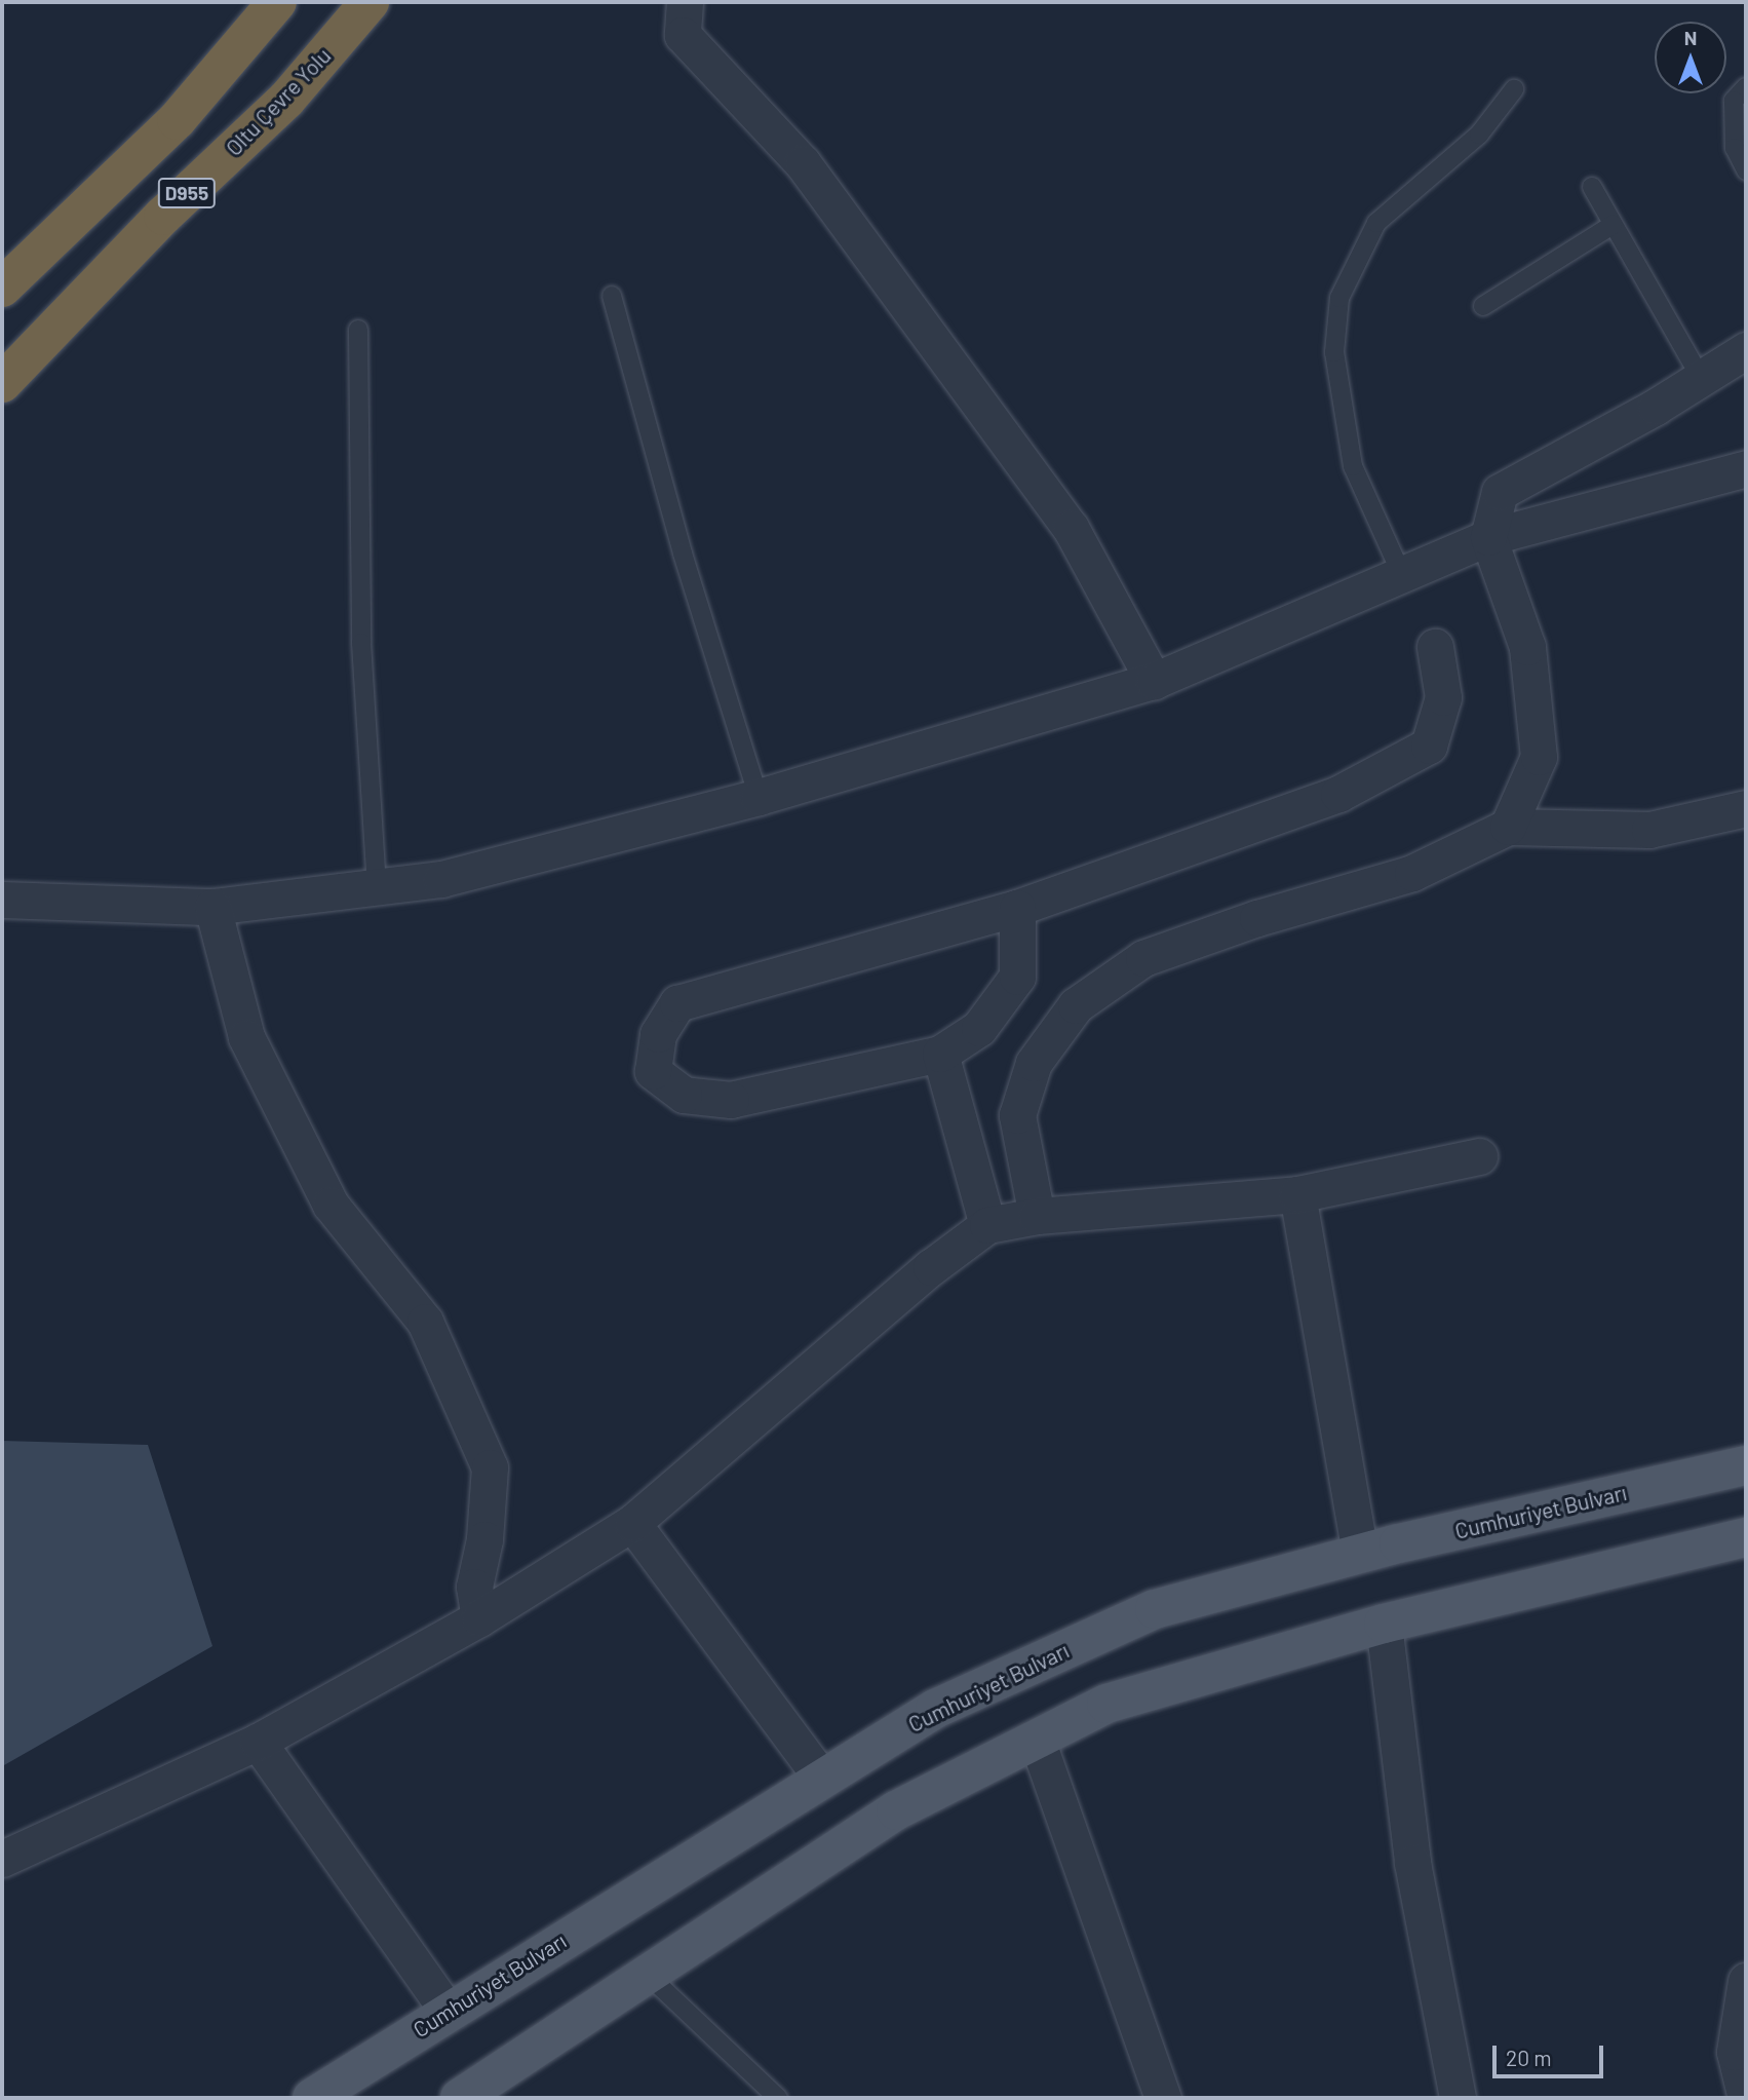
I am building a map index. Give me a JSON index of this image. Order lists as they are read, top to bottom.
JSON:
{
  "streets": {
    "highway": ["Oltu Çevre Yolu", "D955"],
    "main road": ["Cumhuriyet Bulvarı"]
  },
  "scale_bar": "20 m",
  "north": "top"
}
